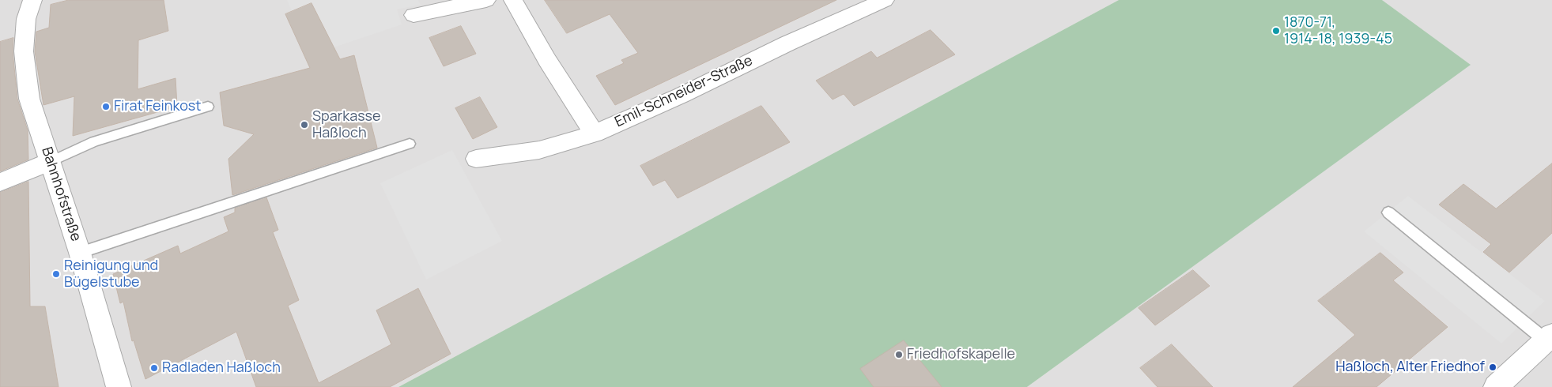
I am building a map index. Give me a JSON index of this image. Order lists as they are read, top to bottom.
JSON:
{
  "streets": {
    "street": ["Emil-Schneider-Straße", "Bahnhofstraße"]
  },
  "places": [
    "1870-71, 1914-18, 1939-45",
    "Firat Feinkost",
    "Sparkasse Haßloch",
    "Reinigung und Bügelstube",
    "Friedhofskapelle",
    "Haßloch, Alter Friedhof",
    "Radladen Haßloch"
  ]
}
